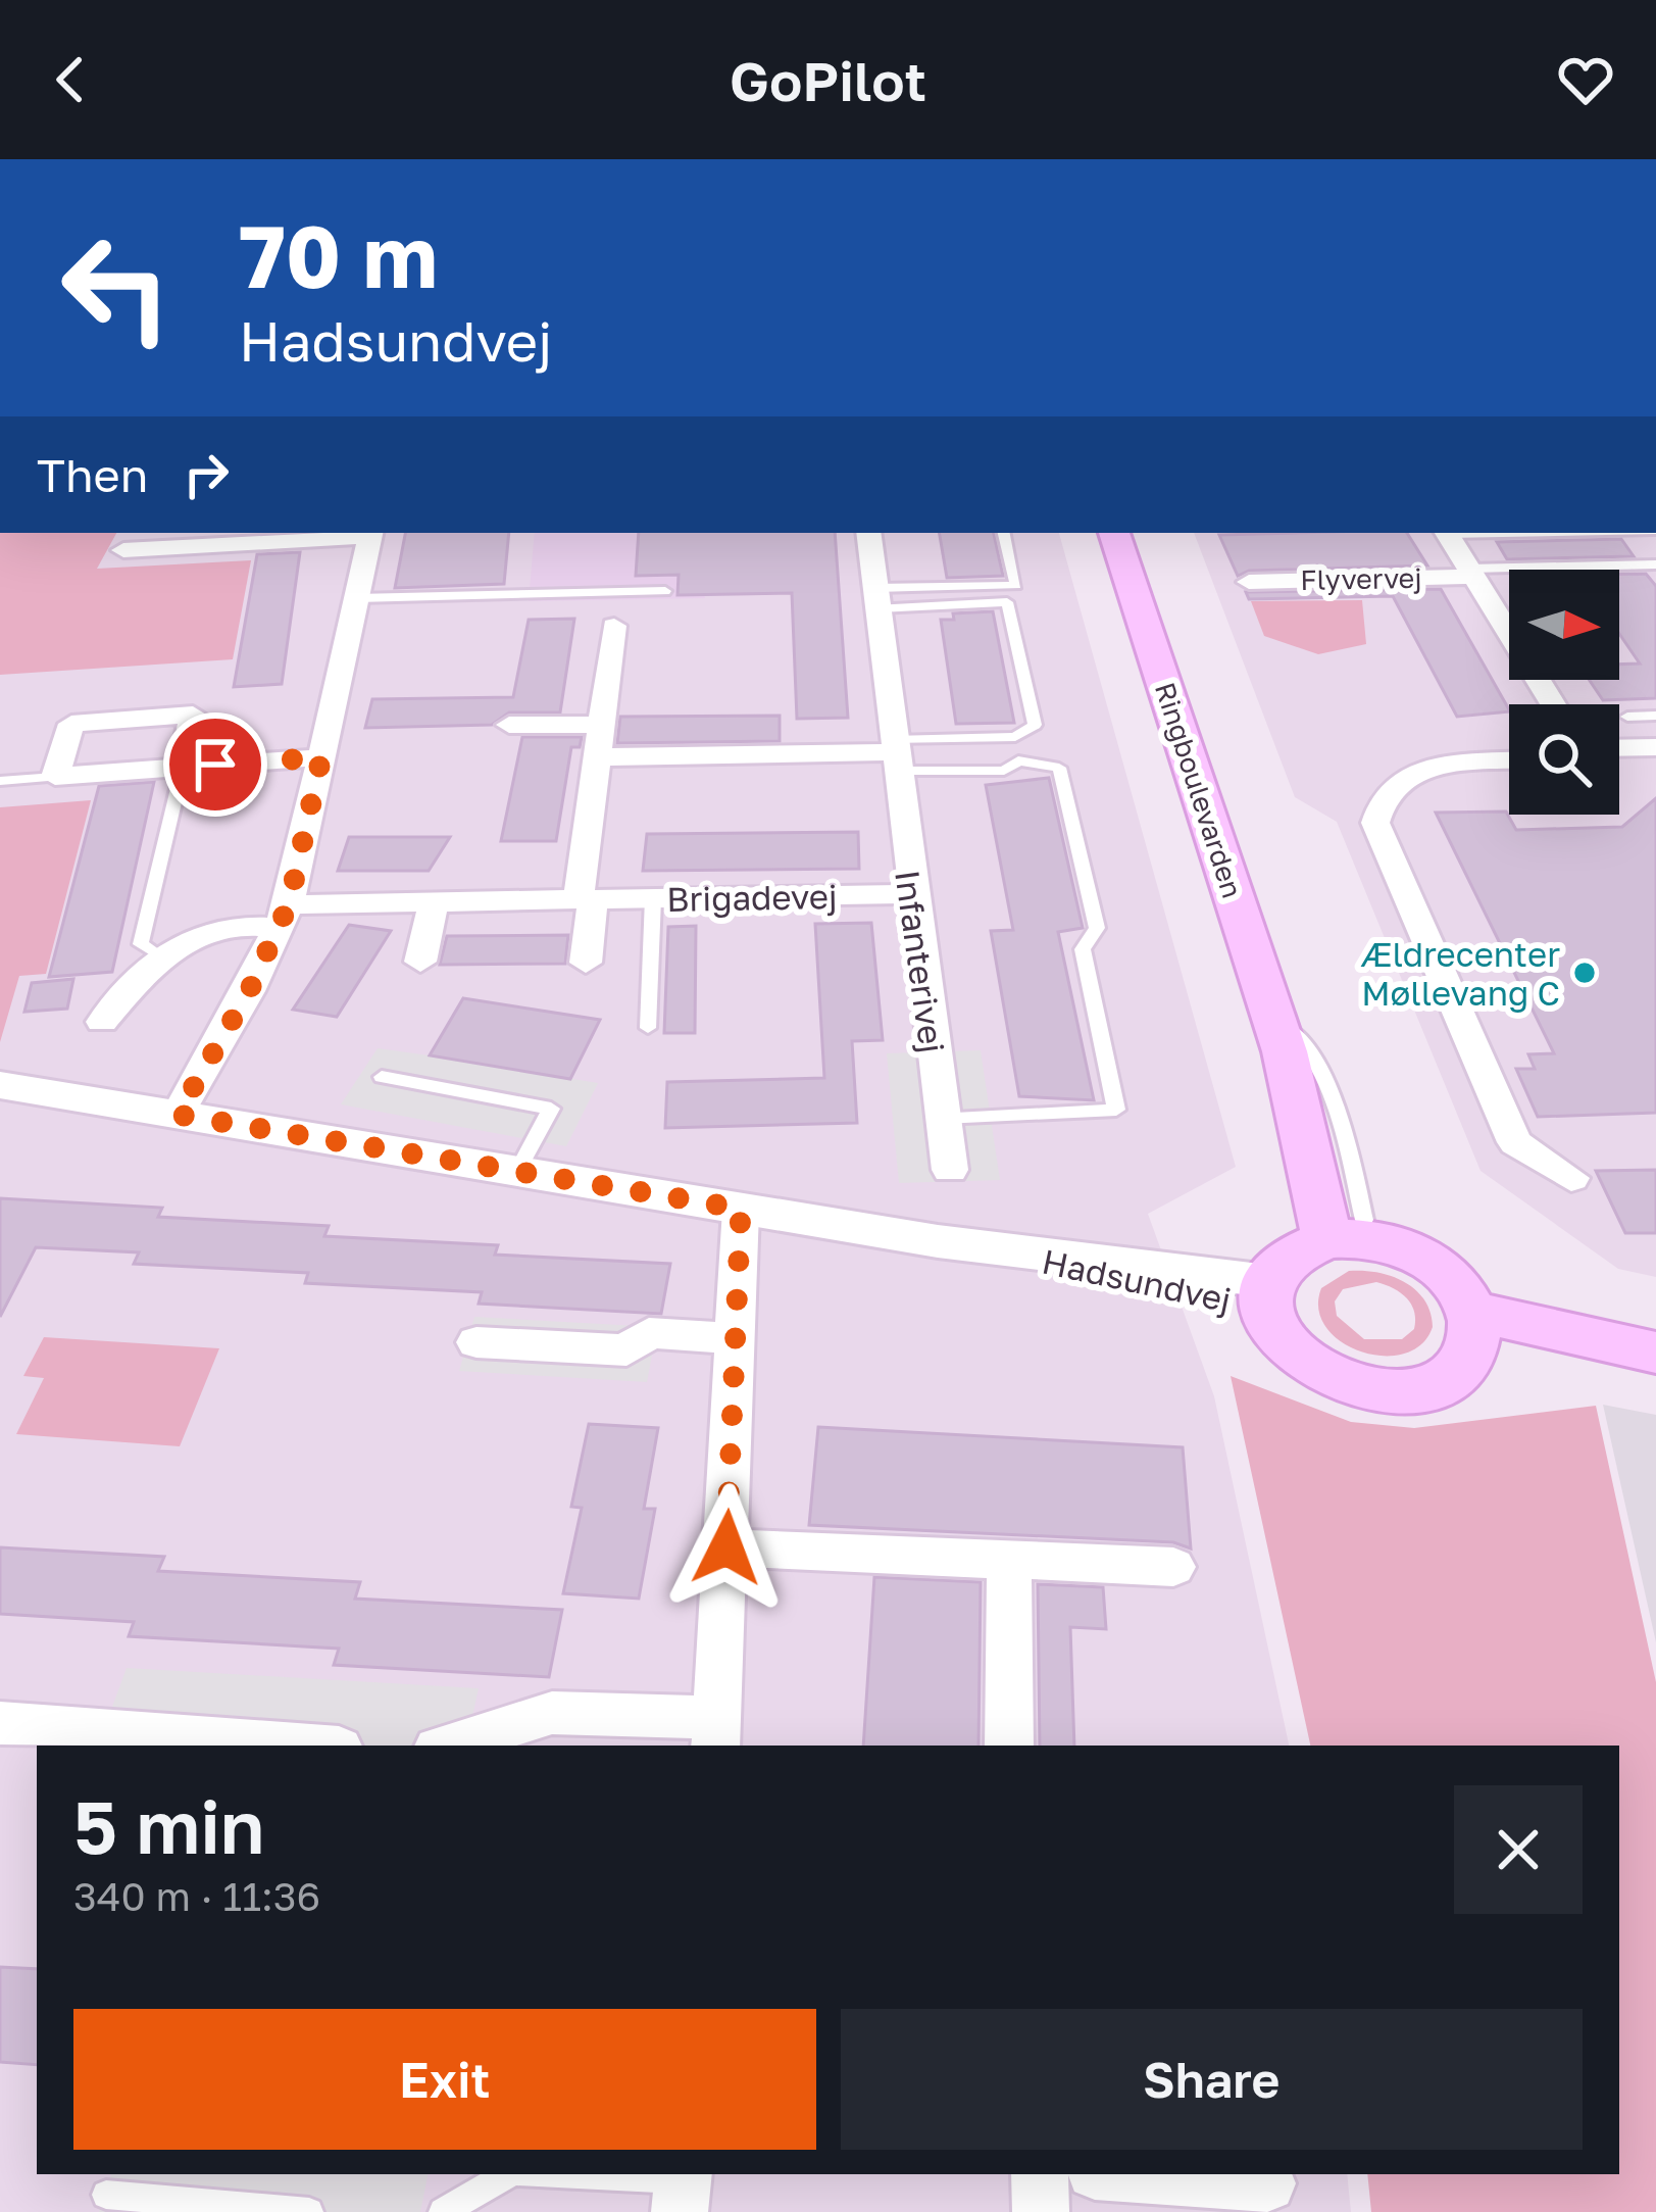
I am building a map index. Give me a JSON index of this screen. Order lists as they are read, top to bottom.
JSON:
{
  "streets": {
    "main road": ["Ringboulevarden"],
    "street": [
      "Flyvervej",
      "Brigadevej",
      "Infanterivej",
      "Hadsundvej"
    ]
  },
  "crossings": [
    ["Ringboulevarden", "Hadsundvej"],
    ["Brigadevej", "Infanterivej"]
  ],
  "places": ["Ældrecenter Møllevang C"],
  "north": "right",
  "page": {
    "header": "GoPilot",
    "turn": ["70 m", "Hadsundvej"],
    "then": "Then",
    "heading": ["5 min", "340 m · 11:36"],
    "buttons": ["Exit", "Share"]
  }
}
